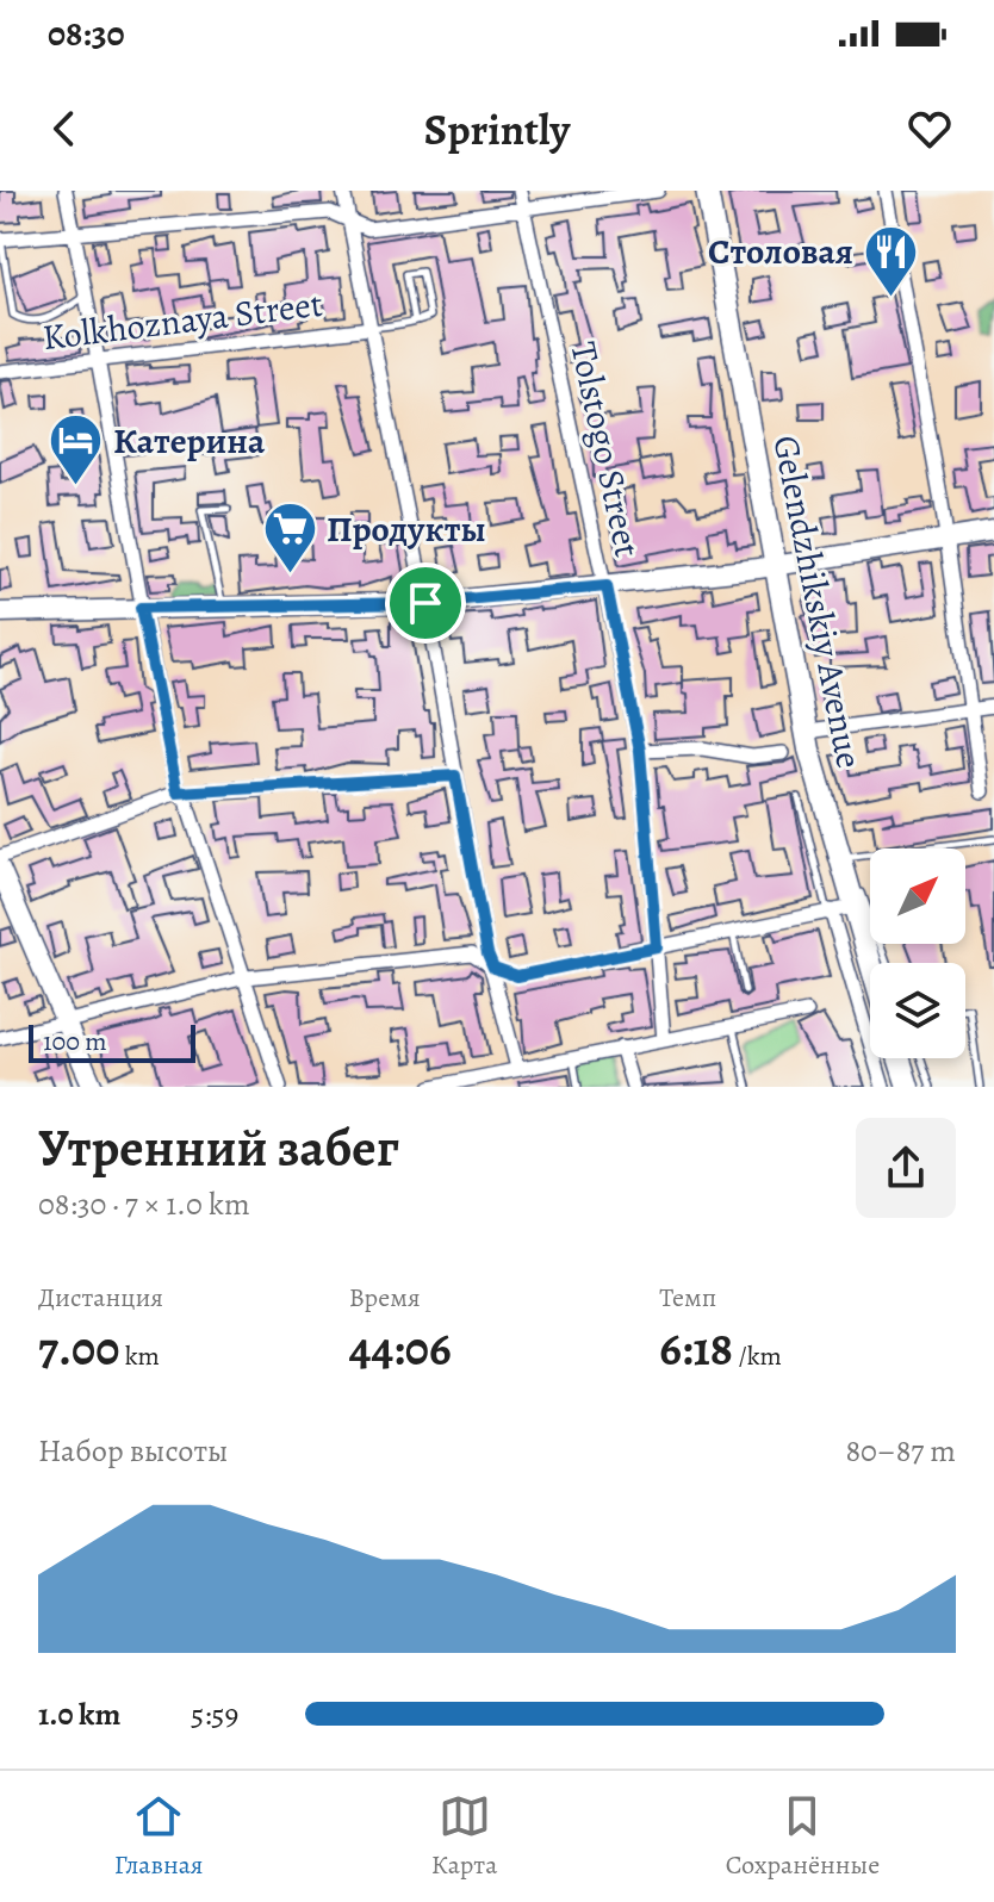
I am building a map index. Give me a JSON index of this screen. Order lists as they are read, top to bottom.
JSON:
{
  "streets": {
    "main road": ["Gelendzhikskiy Avenue"],
    "street": ["Kolkhoznaya Street", "Tolstogo Street"]
  },
  "places": {
    "restaurant": ["Столовая"],
    "hotel": ["Катерина"],
    "supermarket": ["Продукты"]
  },
  "scale_bar": "100 m",
  "north": "top right",
  "page": {
    "status": "08:30",
    "header": "Sprintly",
    "scale": "100 m",
    "heading": ["Утренний забег", "08:30 · 7 × 1.0 km"],
    "stats": [
      ["Дистанция", "7.00 km"],
      ["Время", "44:06"],
      ["Темп", "6:18 /km"]
    ],
    "chart": ["Набор высоты", "80–87 m"],
    "list": [
      {
        "name": "1.0 km",
        "note": "5:59"
      }
    ],
    "tabs": ["Главная", "Карта", "Сохранённые"]
  }
}
